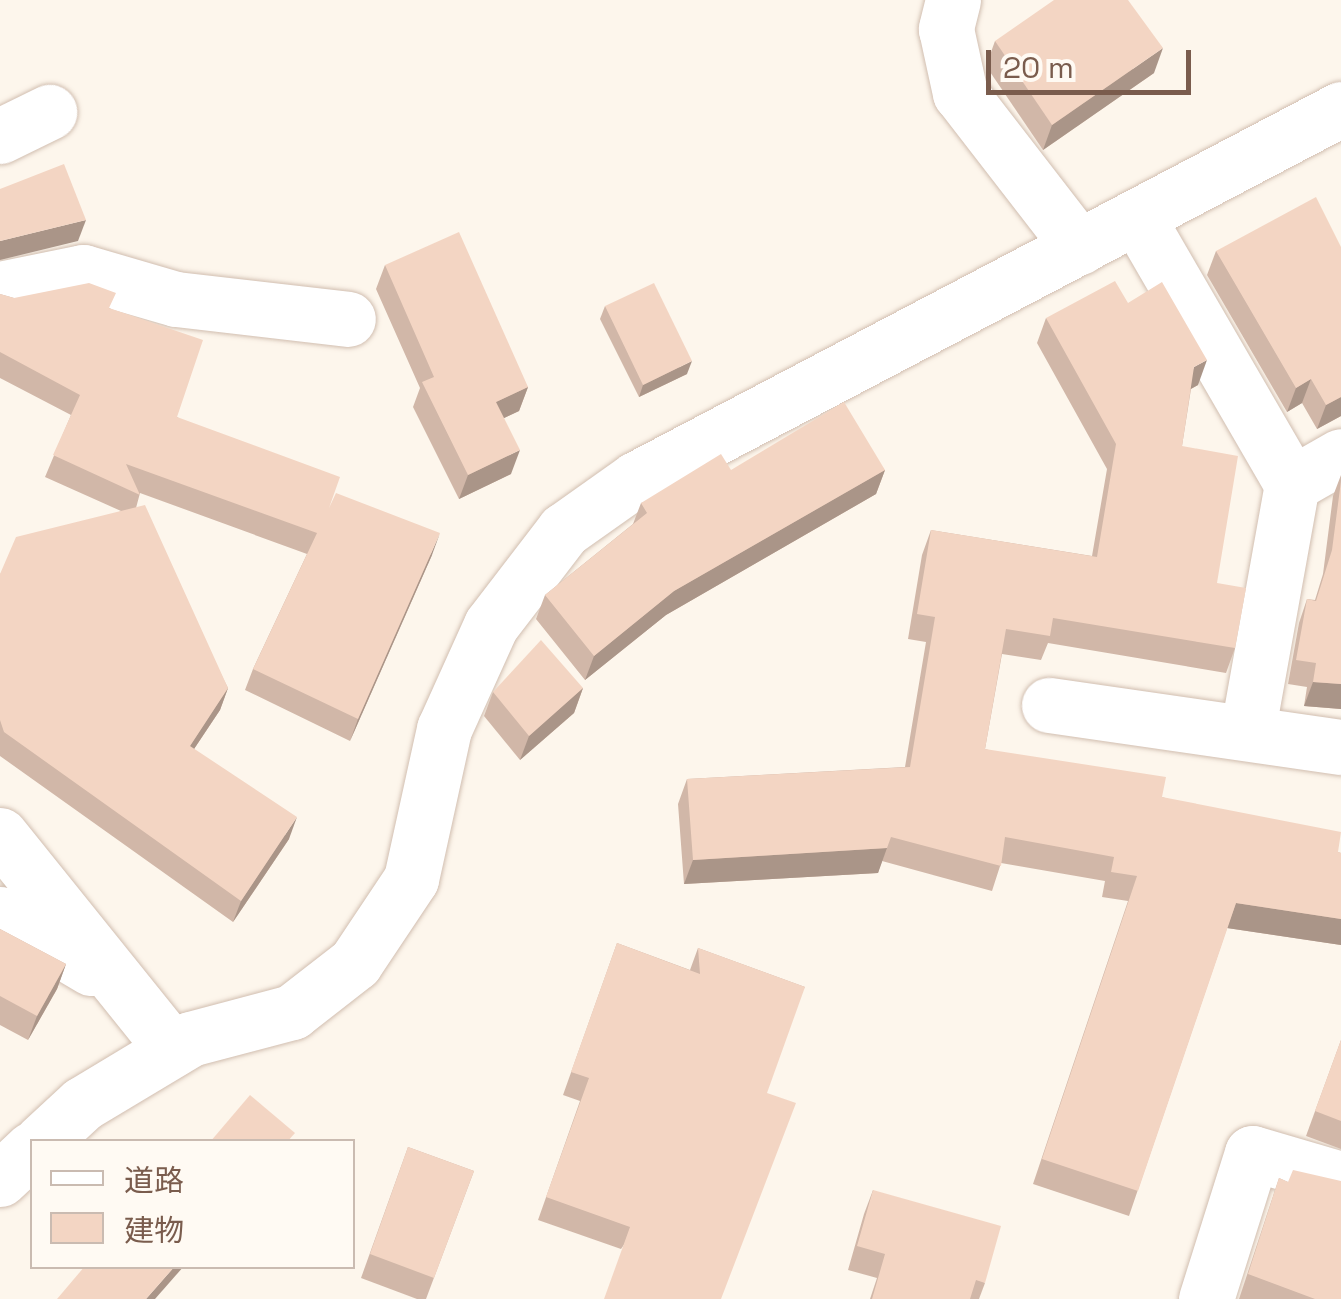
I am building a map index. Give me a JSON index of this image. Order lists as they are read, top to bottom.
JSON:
{
  "legend": ["道路", "建物"],
  "scale_bar": "20 m"
}
